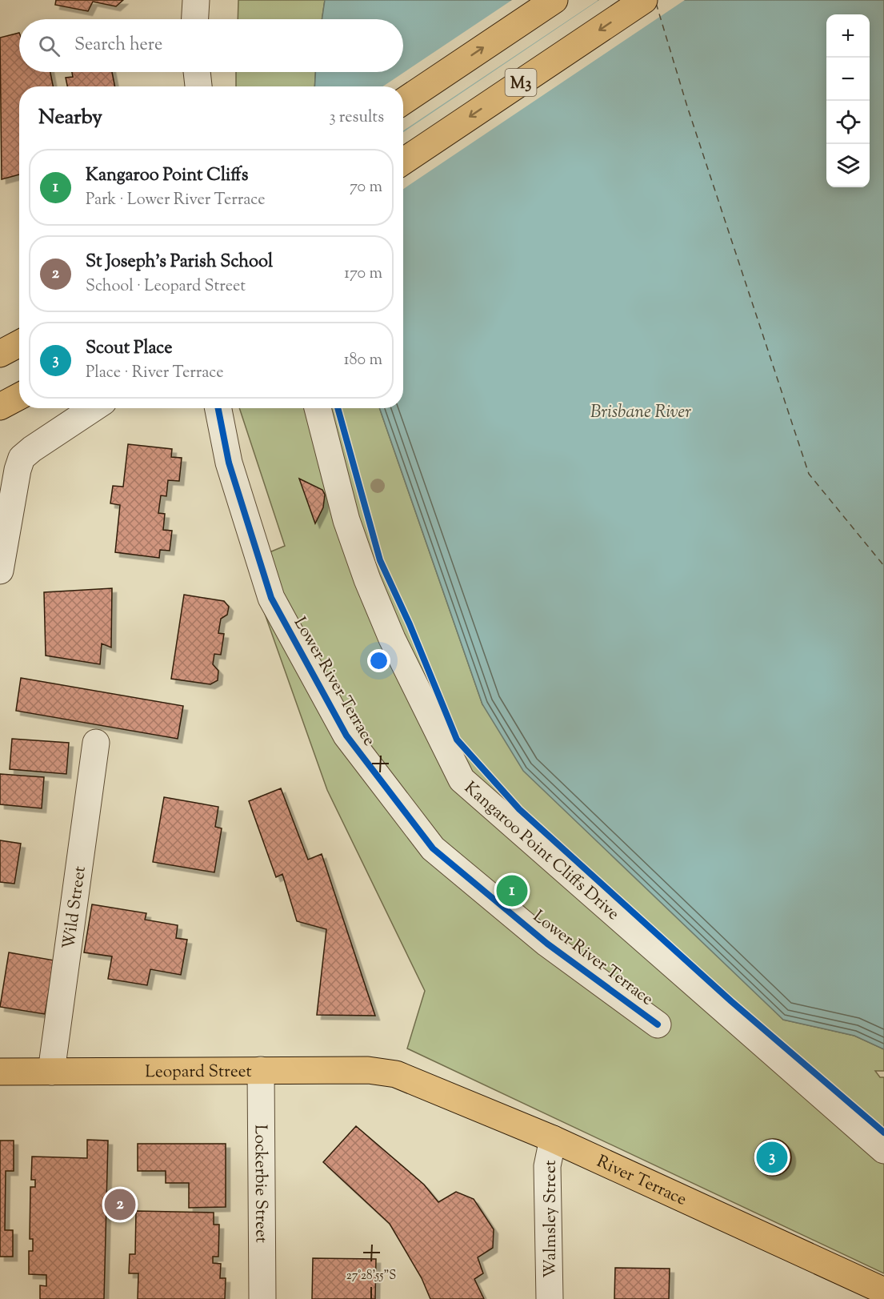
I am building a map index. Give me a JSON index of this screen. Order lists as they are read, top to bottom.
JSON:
{
  "streets": {
    "main road": ["M3", "Leopard Street", "River Terrace"],
    "street": [
      "Lower River Terrace",
      "Kangaroo Point Cliffs Drive",
      "Wild Street",
      "Lockerbie Street",
      "Walmsley Street"
    ]
  },
  "crossings": [
    ["Wild Street", "Leopard Street"],
    ["Leopard Street", "River Terrace"],
    ["Leopard Street", "Lockerbie Street"],
    ["River Terrace", "Walmsley Street"]
  ],
  "water": ["Brisbane River"],
  "page": {
    "map_buttons": ["+", "−"],
    "search": "Search here",
    "heading": ["Nearby", "3 results"],
    "list": [
      {
        "mark": "1",
        "name": "Kangaroo Point Cliffs",
        "note": "Park · Lower River Terrace",
        "value": "70 m"
      },
      {
        "mark": "2",
        "name": "St Joseph's Parish School",
        "note": "School · Leopard Street",
        "value": "170 m"
      },
      {
        "mark": "3",
        "name": "Scout Place",
        "note": "Place · River Terrace",
        "value": "180 m"
      }
    ],
    "pins": ["1", "3", "2"]
  },
  "coordinates": ["27°28'55\"S"]
}
